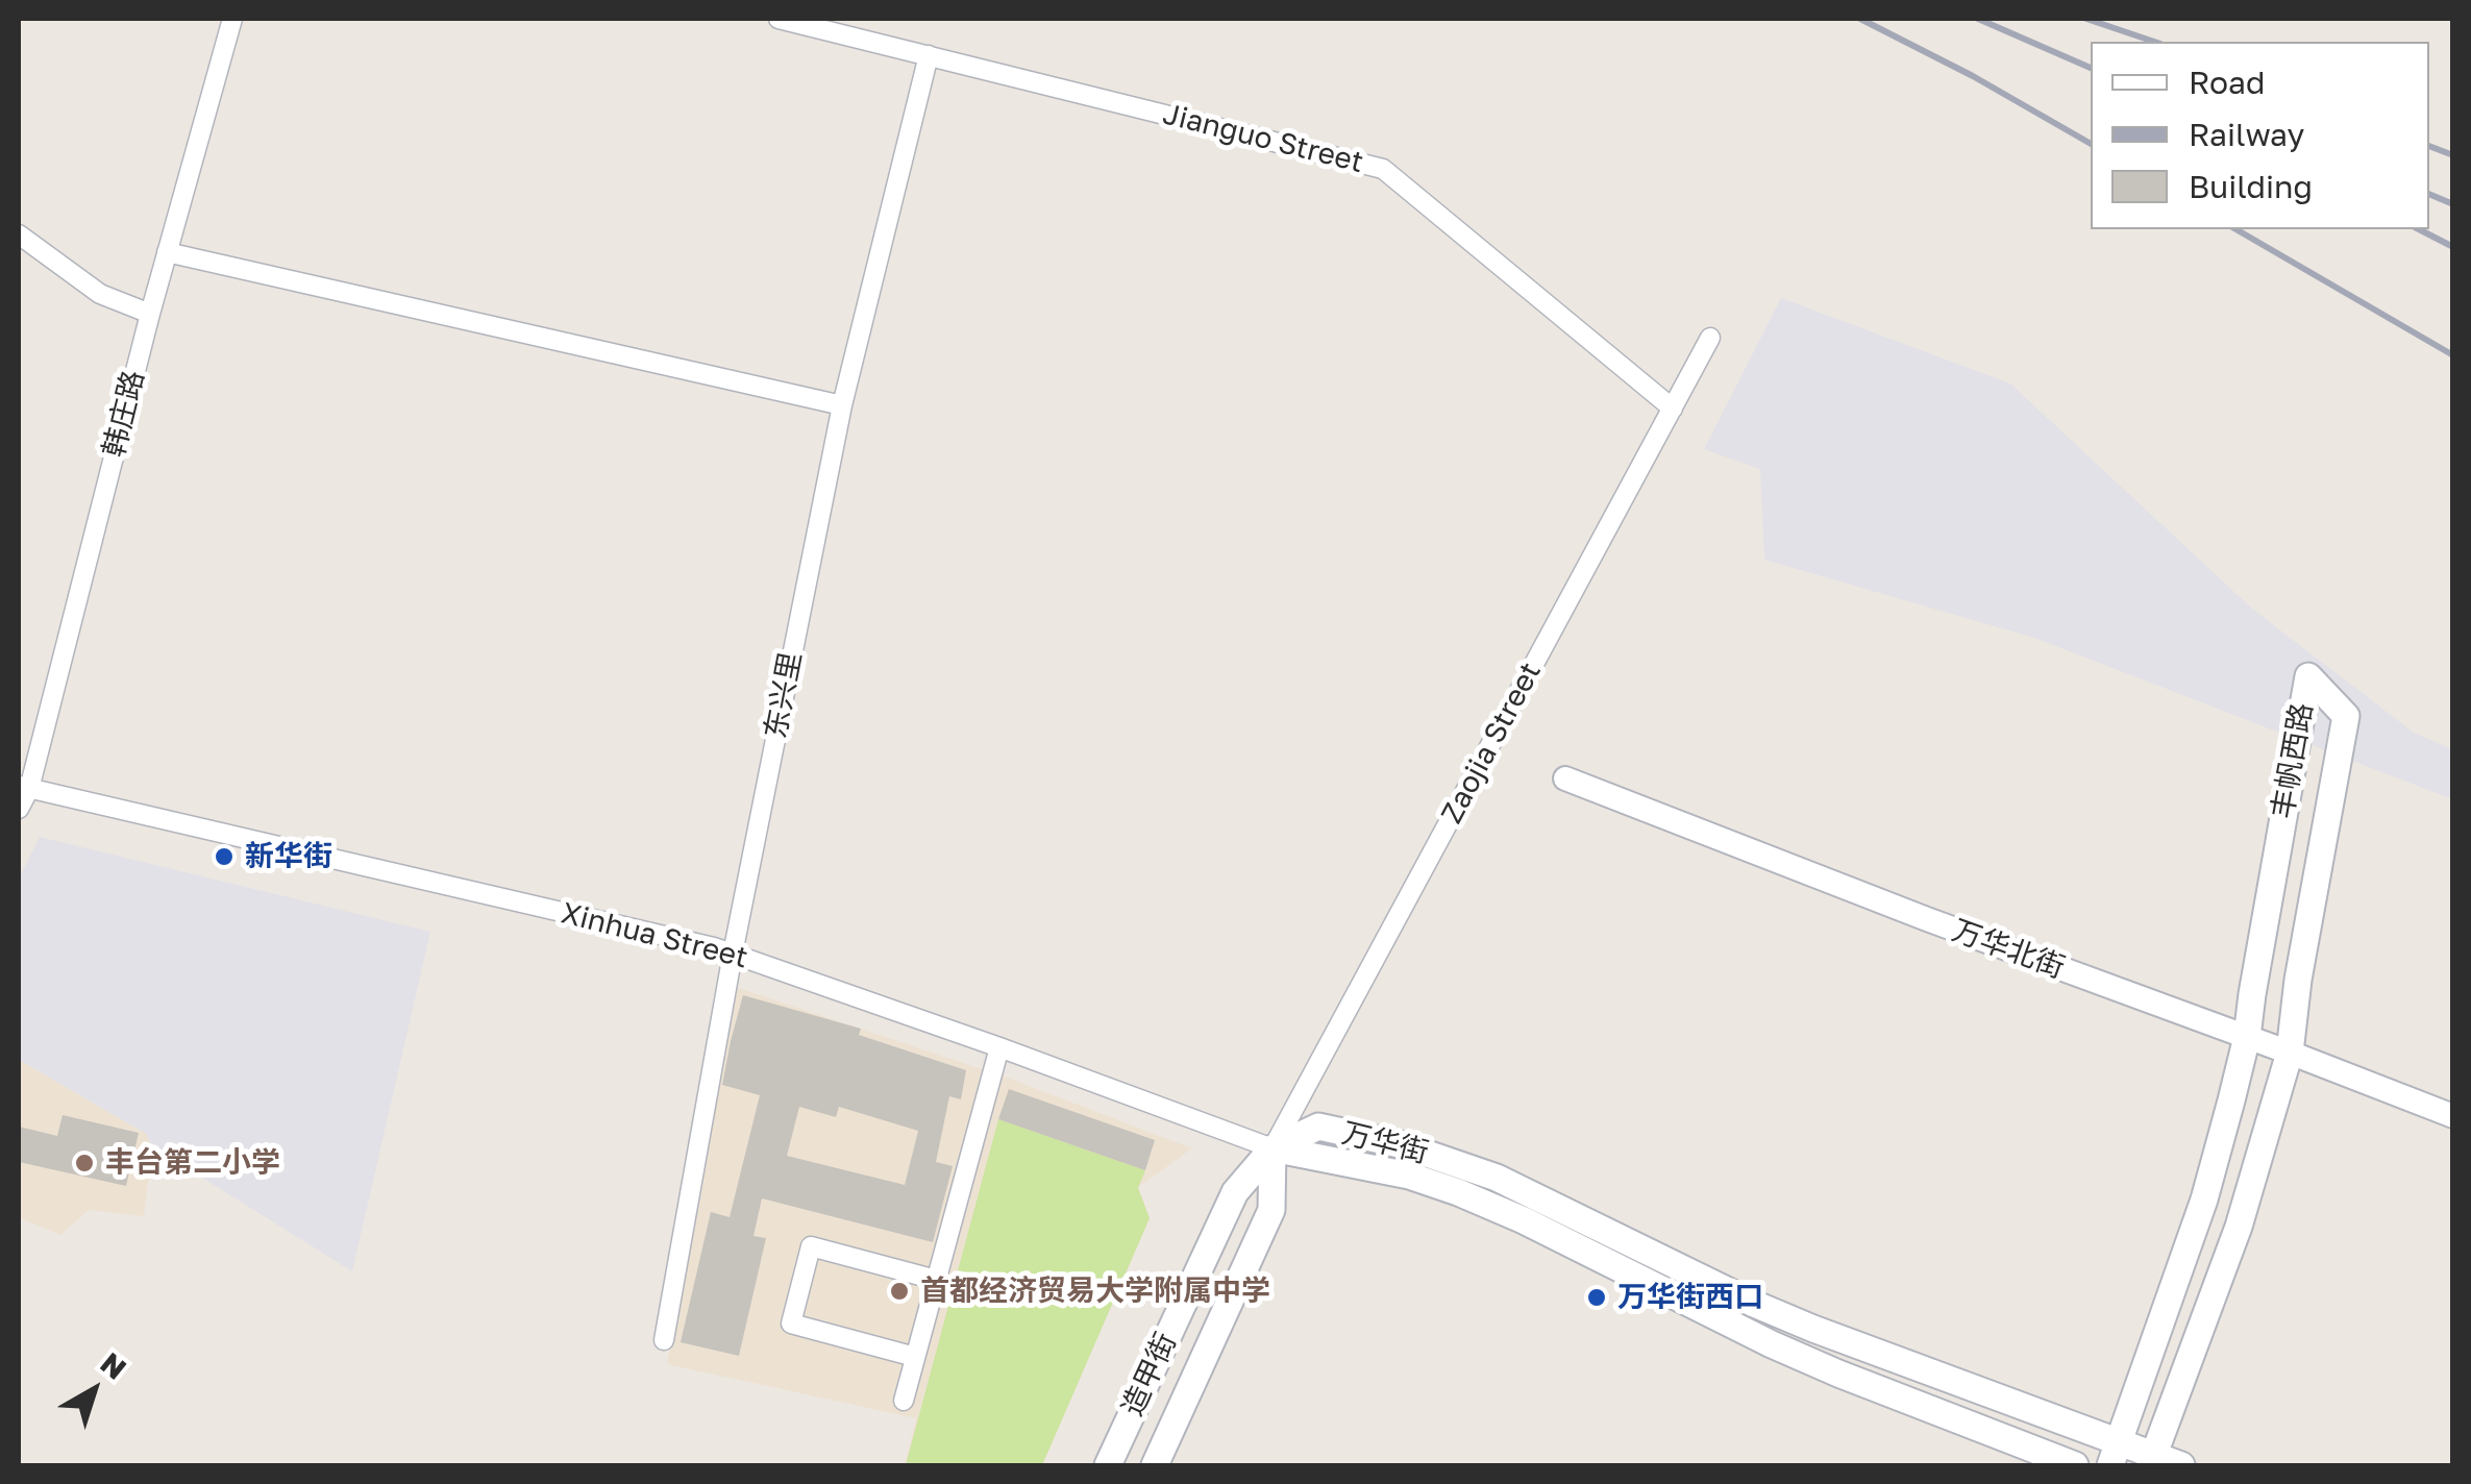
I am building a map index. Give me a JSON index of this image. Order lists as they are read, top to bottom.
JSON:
{
  "streets": {
    "main road": ["丰帆西路", "万华街", "造甲街"],
    "street": [
      "Jianguo Street",
      "韩庄路",
      "东兴里",
      "Zaojia Street",
      "Xinhua Street",
      "万华北街"
    ]
  },
  "crossings": [
    ["Jianguo Street", "东兴里"],
    ["Jianguo Street", "Zaojia Street"],
    ["韩庄路", "Xinhua Street"],
    ["东兴里", "Xinhua Street"],
    ["Zaojia Street", "Xinhua Street"],
    ["Zaojia Street", "万华街"],
    ["Zaojia Street", "造甲街"],
    ["丰帆西路", "万华北街"],
    ["丰帆西路", "万华街"],
    ["Xinhua Street", "万华街"],
    ["Xinhua Street", "造甲街"],
    ["万华街", "造甲街"]
  ],
  "places": [
    "新华街",
    "丰台第二小学",
    "首都经济贸易大学附属中学",
    "万华街西口"
  ],
  "legend": ["Road", "Railway", "Building"],
  "north": "top right"
}
